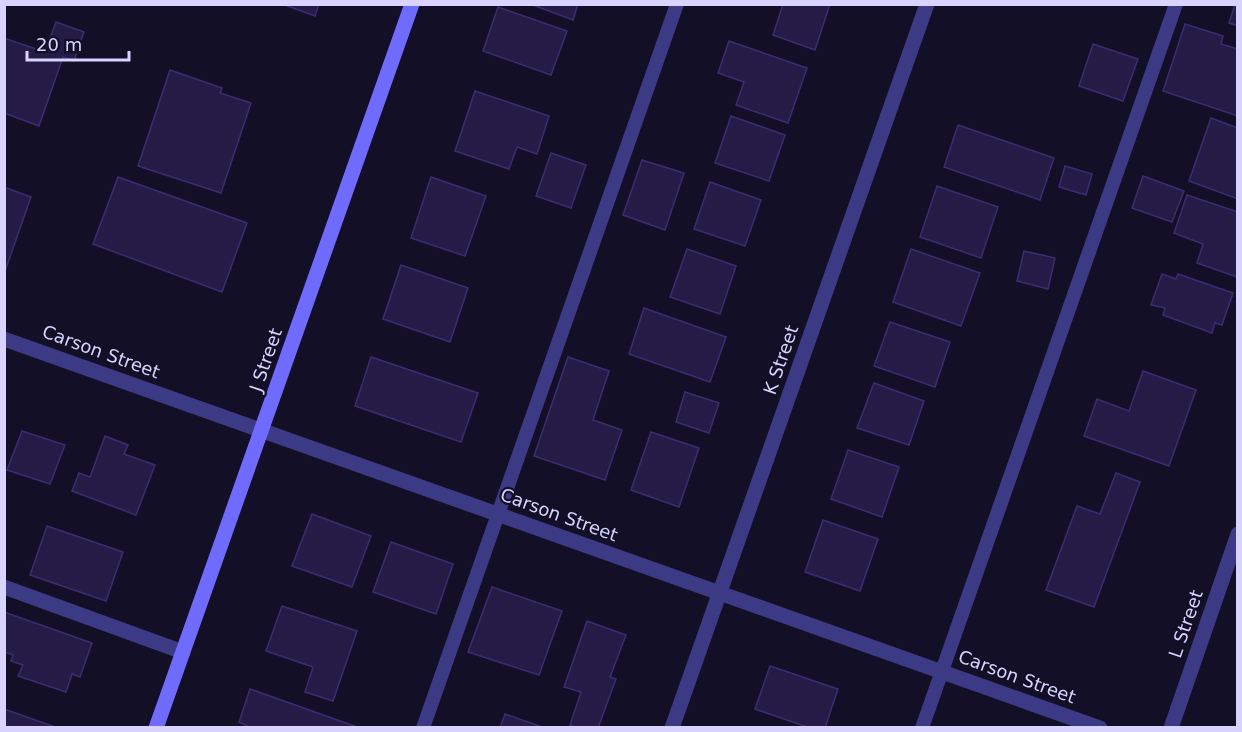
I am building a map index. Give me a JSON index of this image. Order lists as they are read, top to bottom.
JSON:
{
  "streets": {
    "street": [
      "Carson Street",
      "J Street",
      "K Street",
      "L Street"
    ]
  },
  "crossings": [
    ["Carson Street", "J Street"],
    ["Carson Street", "K Street"]
  ],
  "scale_bar": "20 m"
}
